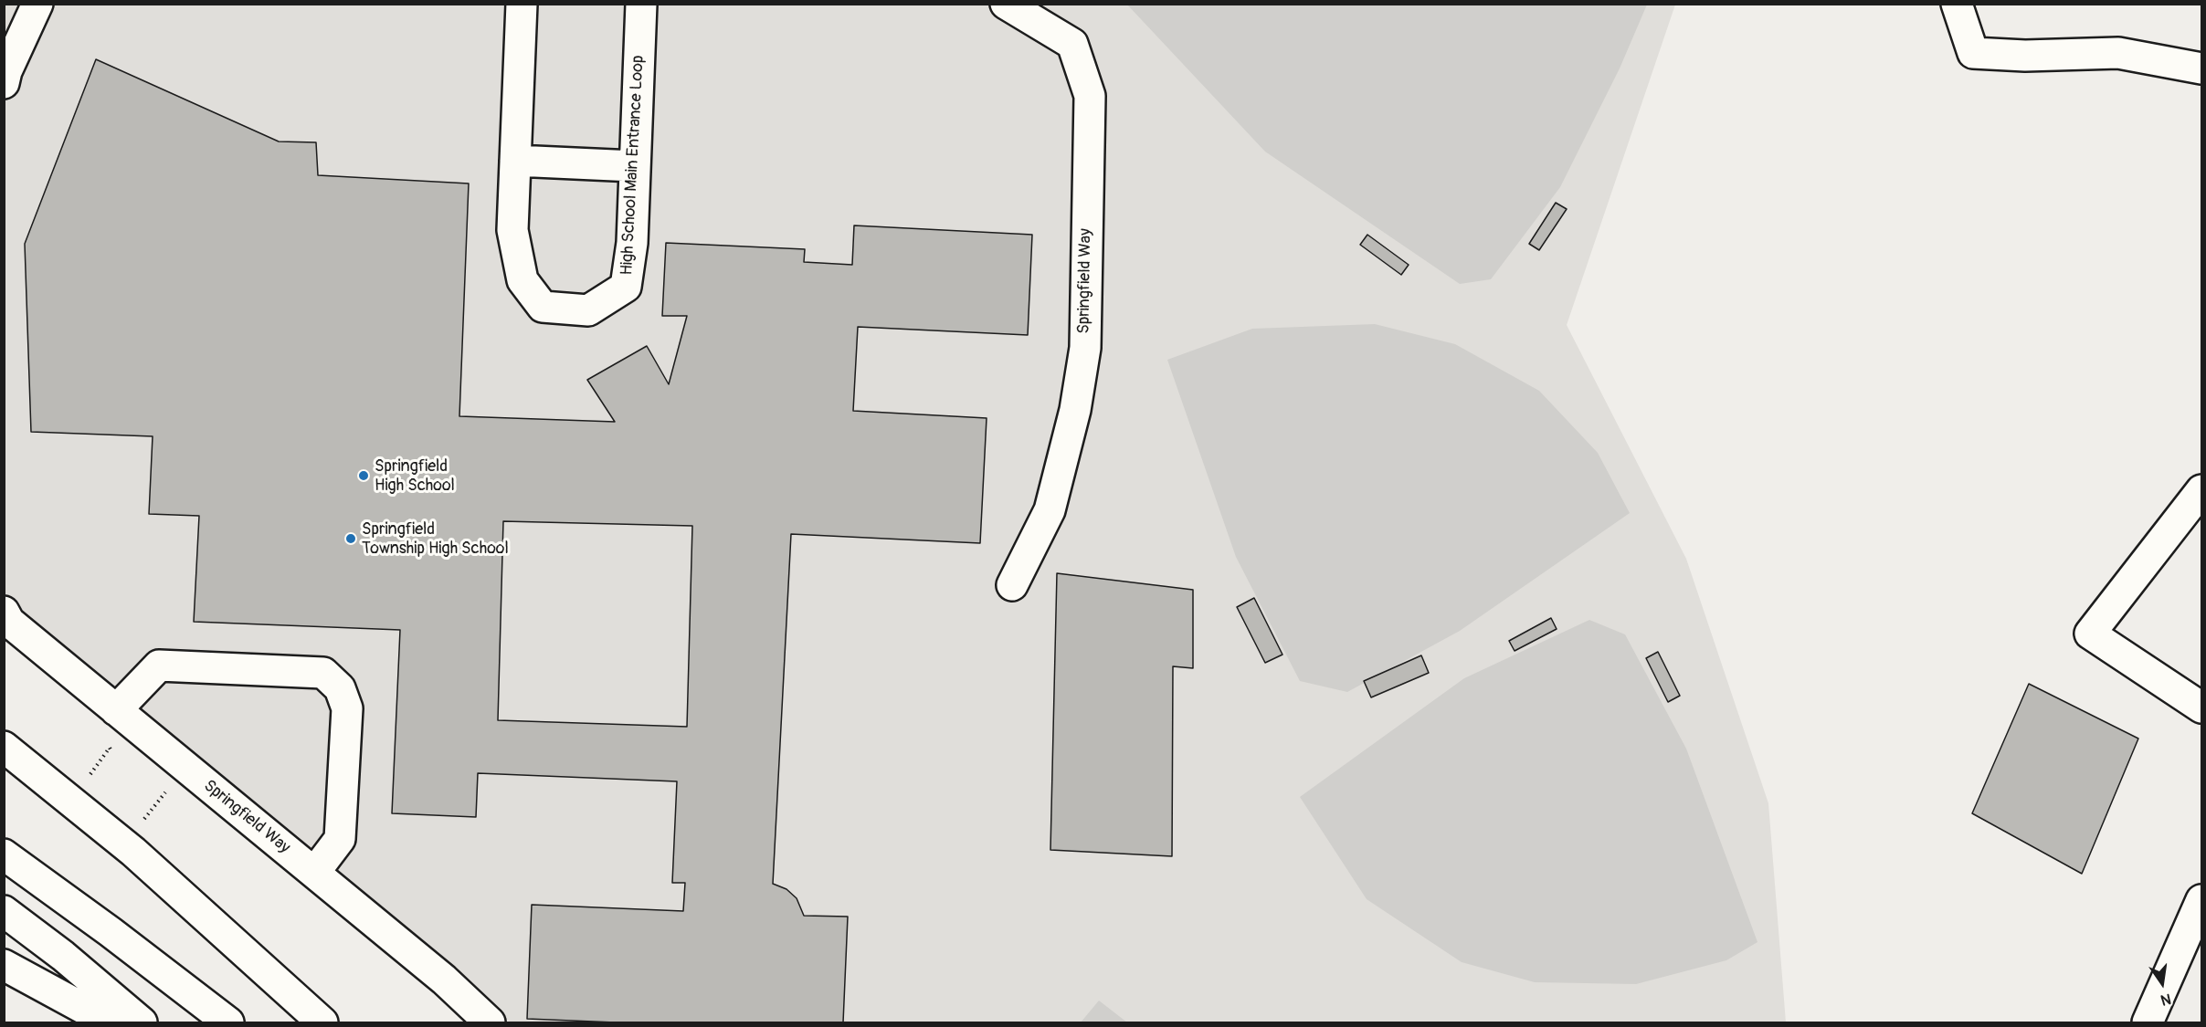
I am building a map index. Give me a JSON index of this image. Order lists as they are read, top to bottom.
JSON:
{
  "streets": {
    "main road": ["High School Main Entrance Loop", "Springfield Way"]
  },
  "places": ["Springfield High School", "Springfield Township High School"],
  "north": "bottom"
}
